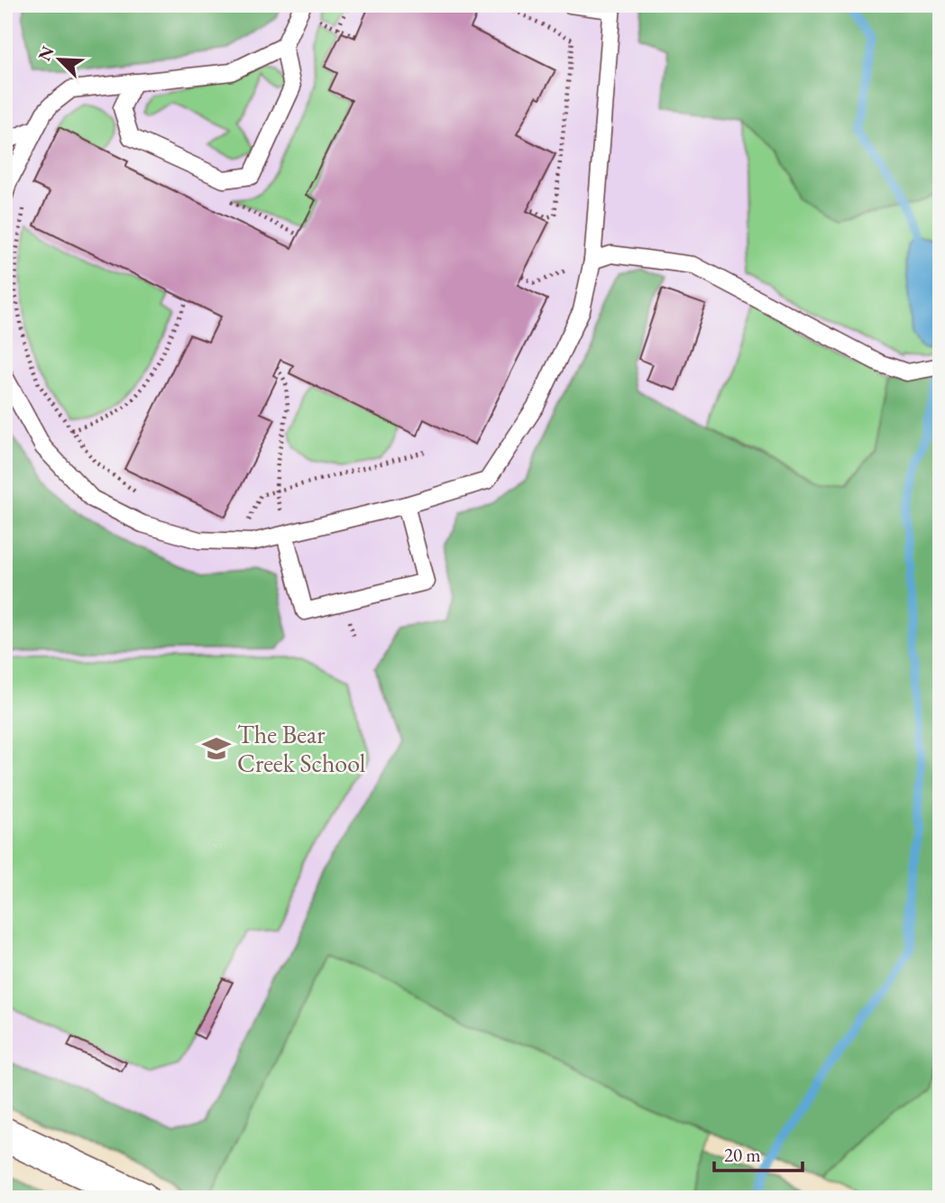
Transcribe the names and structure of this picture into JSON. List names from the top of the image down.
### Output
{
  "places": {
    "school or university": ["The Bear Creek School"]
  },
  "scale_bar": "20 m",
  "north": "top left"
}
